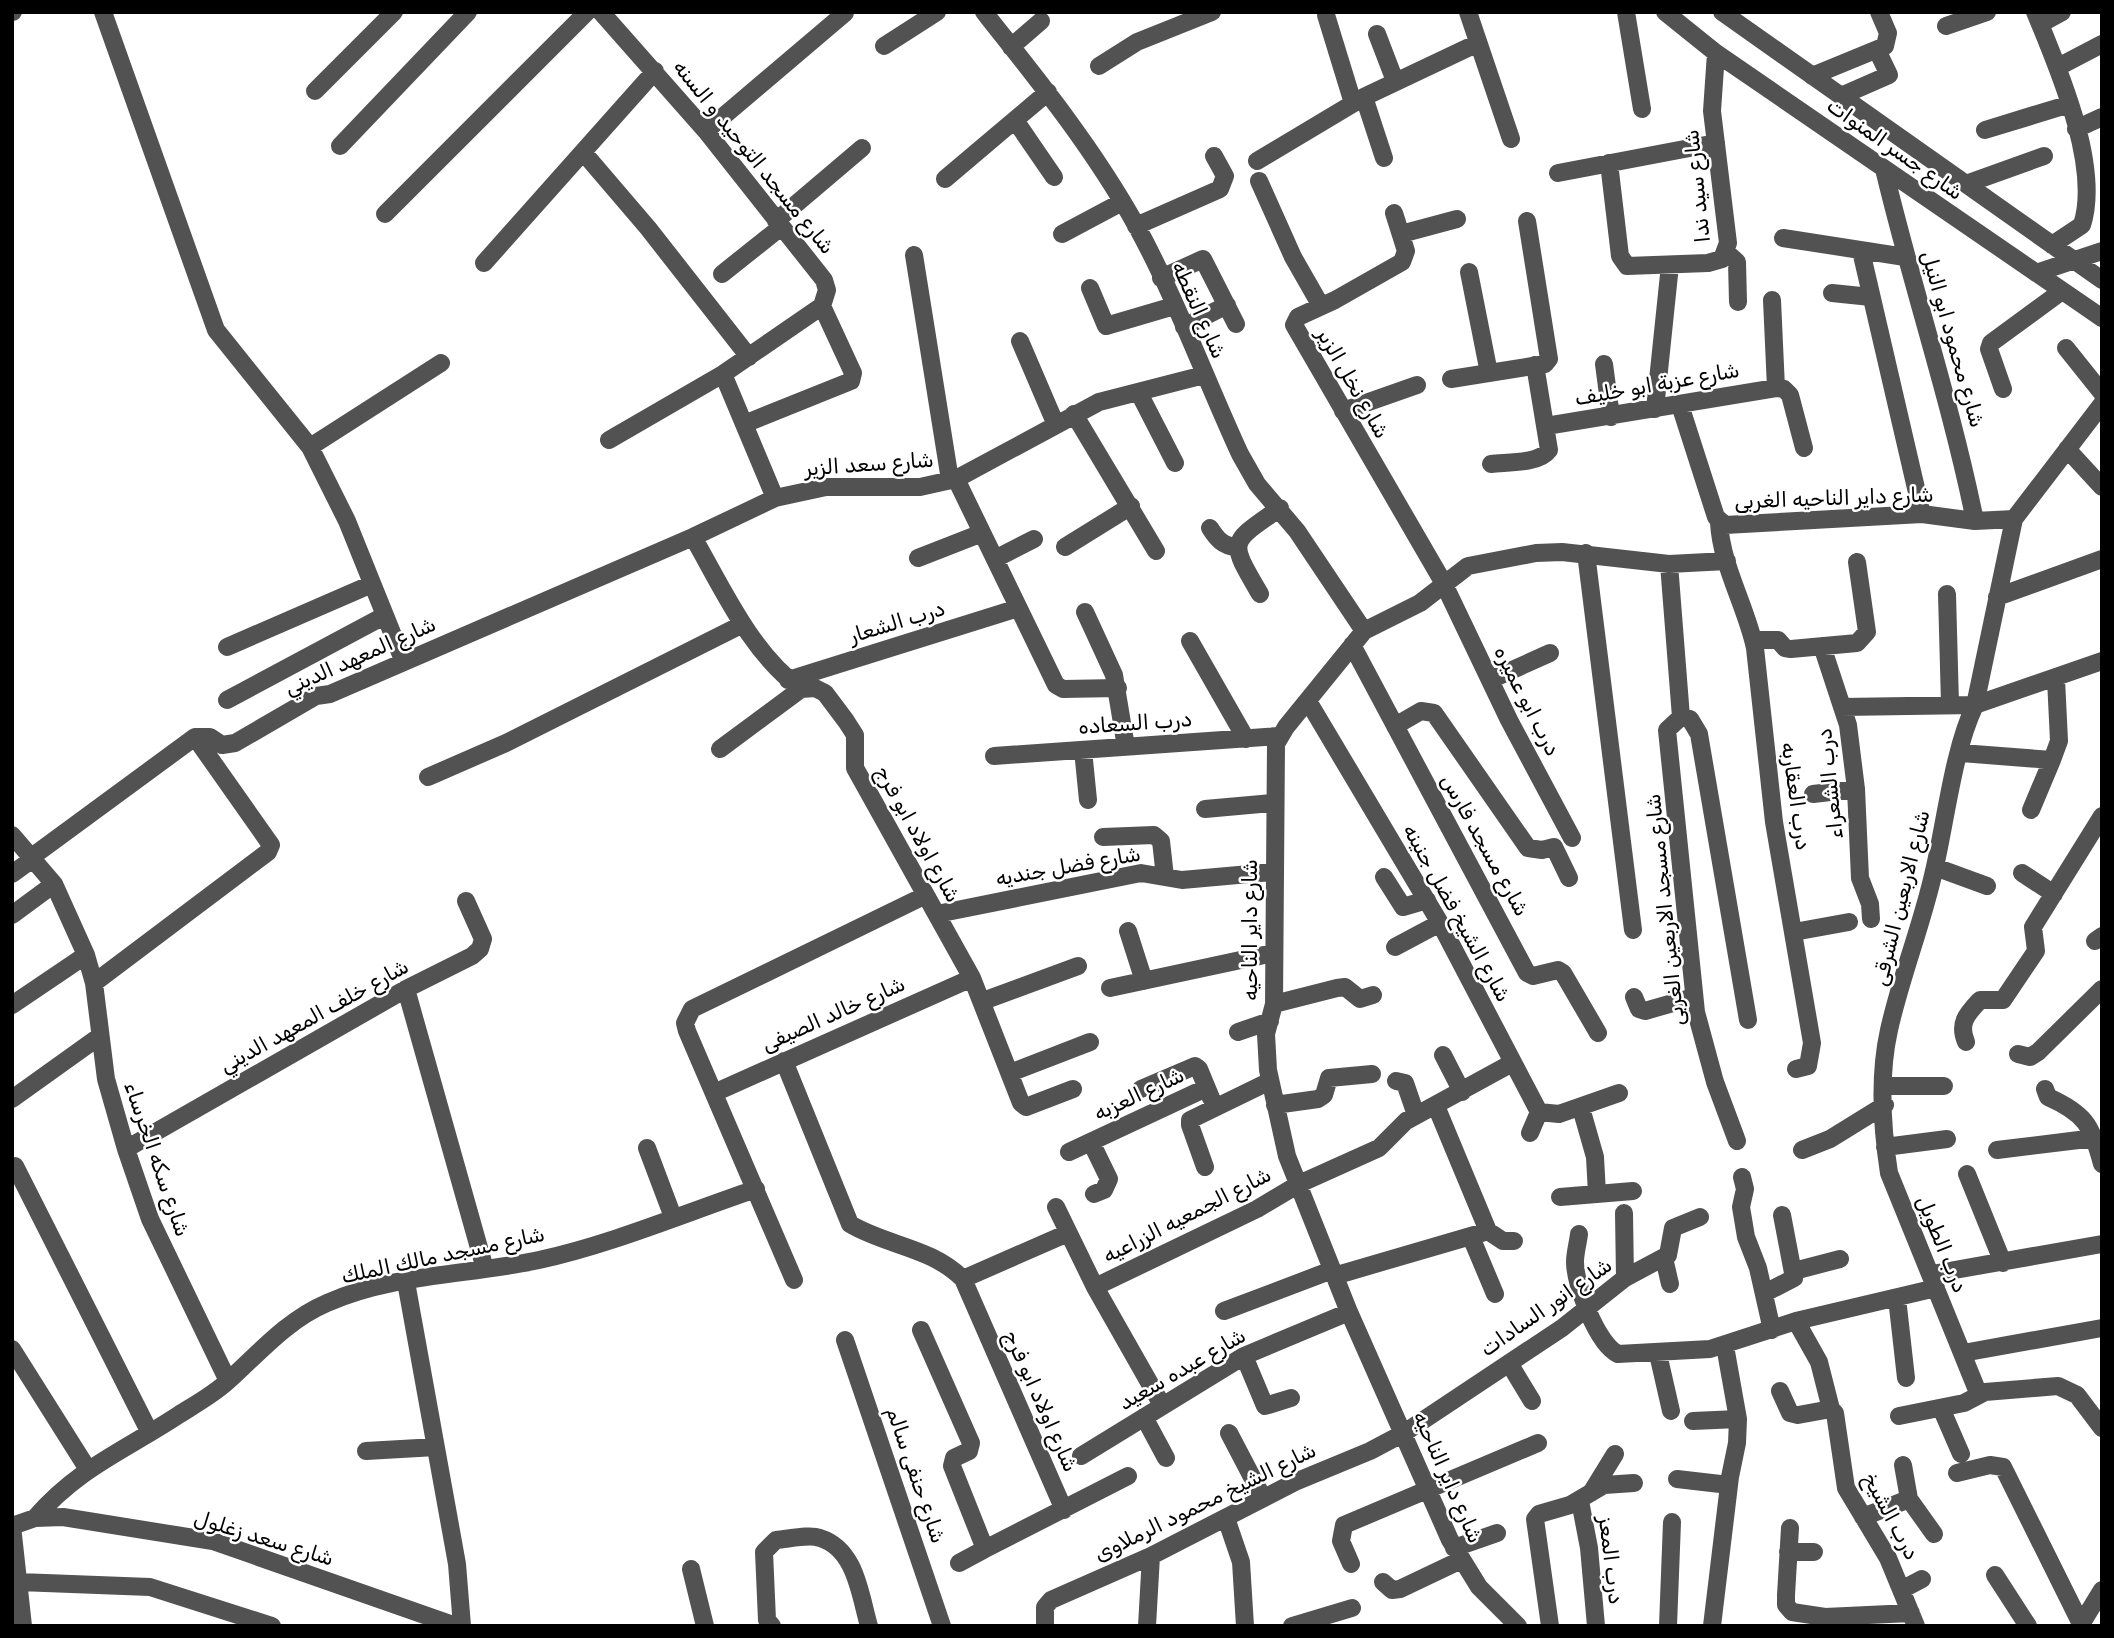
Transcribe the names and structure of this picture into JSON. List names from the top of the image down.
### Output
{
  "streets": {
    "street": [
      "شارع جسر المنوات",
      "شارع مسجد التوحيد و السنه",
      "شارع سيد ندا",
      "شارع النقطه",
      "شارع محمود ابو النيل",
      "شارع نخل الزير",
      "شارع عزبة ابو خليف",
      "شارع سعد الزير",
      "شارع داير الناحيه الغربى",
      "درب الشعار",
      "شارع المعهد الديني",
      "درب ابو عميره",
      "درب السعاده",
      "درب الشعراء",
      "درب العقاربه",
      "شارع اولاد ابو فرج",
      "شارع مسجد فارس",
      "شارع فضل جنديه",
      "شارع الاربعين الشرقى",
      "شارع مسجد الاربعين الغربى",
      "شارع الشيخ فضل جنينه",
      "شارع داير الناحيه",
      "شارع خالد الصيفى",
      "شارع خلف المعهد الديني",
      "شارع العزبه",
      "شارع سكه الخرساء",
      "شارع الجمعيه الزراعيه",
      "درب الطويل",
      "شارع مسجد مالك الملك",
      "شارع انور السادات",
      "شارع عبده سعيد",
      "شارع حنفى سالم",
      "شارع الشيخ محمود الرملاوى",
      "درب الشيخ",
      "شارع سعد زغلول",
      "درب المعز"
    ]
  },
  "crossings": [
    ["شارع جسر المنوات", "شارع سيد ندا"],
    ["شارع جسر المنوات", "شارع محمود ابو النيل"],
    ["شارع سيد ندا", "شارع عزبة ابو خليف"],
    ["شارع النقطه", "شارع سعد الزير"],
    ["شارع النقطه", "شارع داير الناحيه"],
    ["شارع محمود ابو النيل", "شارع داير الناحيه الغربى"],
    ["شارع نخل الزير", "درب ابو عميره"],
    ["شارع نخل الزير", "شارع داير الناحيه"],
    ["شارع عزبة ابو خليف", "شارع داير الناحيه الغربى"],
    ["شارع سعد الزير", "شارع المعهد الديني"],
    ["شارع داير الناحيه الغربى", "درب العقاربه"],
    ["شارع داير الناحيه الغربى", "شارع الاربعين الشرقى"],
    ["درب الشعار", "شارع اولاد ابو فرج"],
    ["درب ابو عميره", "شارع داير الناحيه"],
    ["درب السعاده", "شارع داير الناحيه"],
    ["درب العقاربه", "شارع داير الناحيه"],
    ["شارع اولاد ابو فرج", "شارع فضل جنديه"],
    ["شارع اولاد ابو فرج", "شارع خالد الصيفى"],
    ["شارع مسجد فارس", "شارع داير الناحيه"],
    ["شارع فضل جنديه", "شارع داير الناحيه"],
    ["شارع الاربعين الشرقى", "درب الطويل"],
    ["شارع مسجد الاربعين الغربى", "شارع داير الناحيه"],
    ["شارع الشيخ فضل جنينه", "شارع داير الناحيه"],
    ["شارع الشيخ فضل جنينه", "شارع الجمعيه الزراعيه"],
    ["شارع داير الناحيه", "شارع الجمعيه الزراعيه"],
    ["شارع داير الناحيه", "شارع انور السادات"],
    ["شارع داير الناحيه", "شارع عبده سعيد"],
    ["شارع داير الناحيه", "شارع الشيخ محمود الرملاوى"],
    ["شارع خلف المعهد الديني", "شارع سكه الخرساء"],
    ["شارع سكه الخرساء", "شارع مسجد مالك الملك"],
    ["شارع مسجد مالك الملك", "شارع سعد زغلول"],
    ["شارع انور السادات", "شارع الشيخ محمود الرملاوى"]
  ]
}
